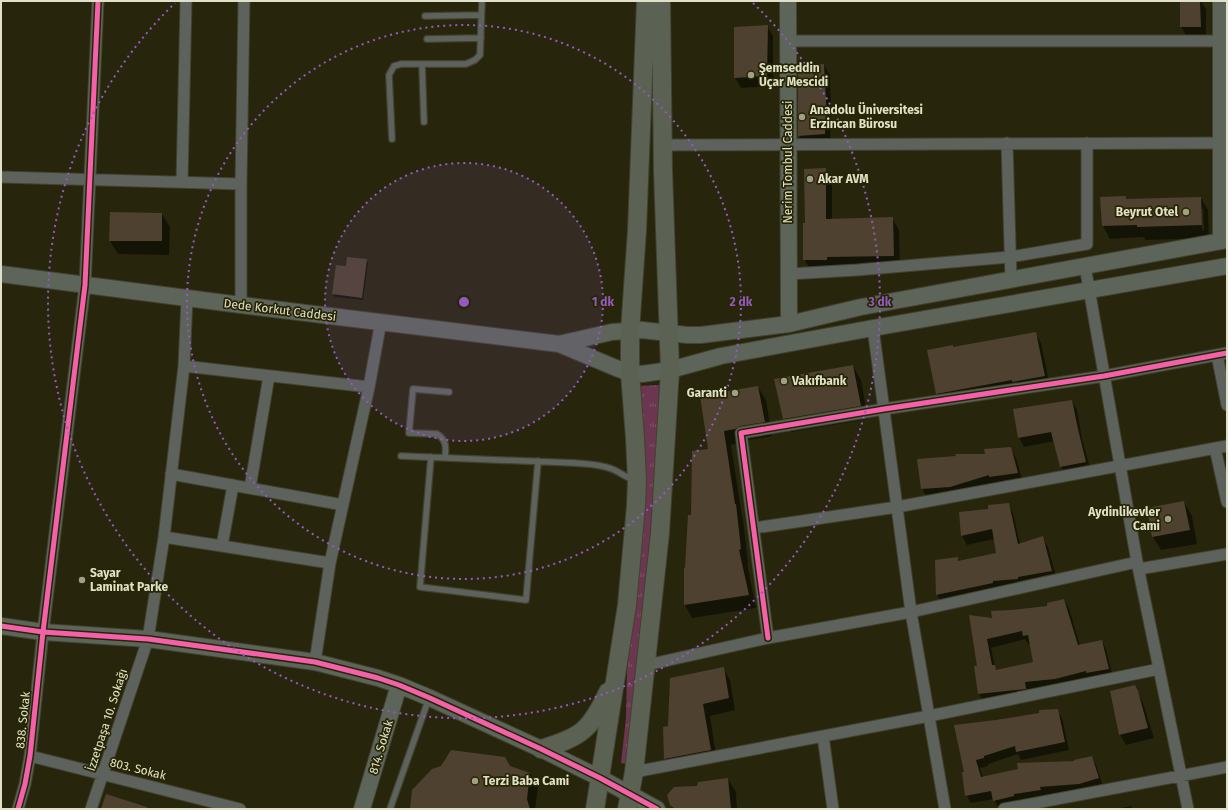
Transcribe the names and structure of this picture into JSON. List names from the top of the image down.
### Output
{
  "streets": {
    "main road": ["Nerim Tombul Caddesi", "Dede Korkut Caddesi", "814. Sokak"],
    "street": ["838. Sokak", "İzzetpaşa 10. Sokağı", "803. Sokak"]
  },
  "crossings": [
    ["Nerim Tombul Caddesi", "Dede Korkut Caddesi"],
    ["Dede Korkut Caddesi", "838. Sokak"],
    ["Dede Korkut Caddesi", "İzzetpaşa 10. Sokağı"],
    ["838. Sokak", "803. Sokak"],
    ["İzzetpaşa 10. Sokağı", "803. Sokak"]
  ],
  "places": [
    "Şemseddin Uçar Mescidi",
    "Anadolu Üniversitesi Erzincan Bürosu",
    "Akar AVM",
    "Beyrut Otel",
    "Vakıfbank",
    "Garanti",
    "Aydinlikevler Cami",
    "Sayar Laminat Parke",
    "Terzi Baba Cami"
  ],
  "rings": ["1 dk", "2 dk", "3 dk"]
}
